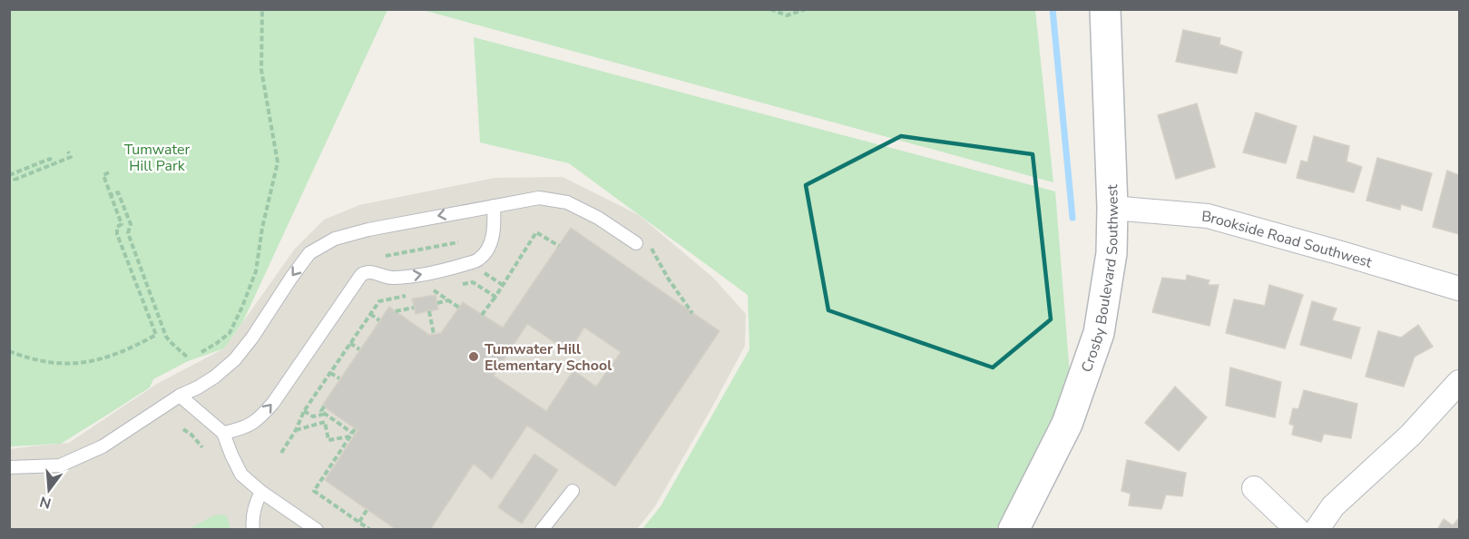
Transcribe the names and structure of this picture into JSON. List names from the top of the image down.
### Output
{
  "streets": {
    "street": ["Brookside Road Southwest", "Crosby Boulevard Southwest"]
  },
  "crossings": [
    ["Brookside Road Southwest", "Crosby Boulevard Southwest"]
  ],
  "parks": ["Tumwater Hill Park"],
  "places": ["Tumwater Hill Elementary School"],
  "north": "bottom"
}
